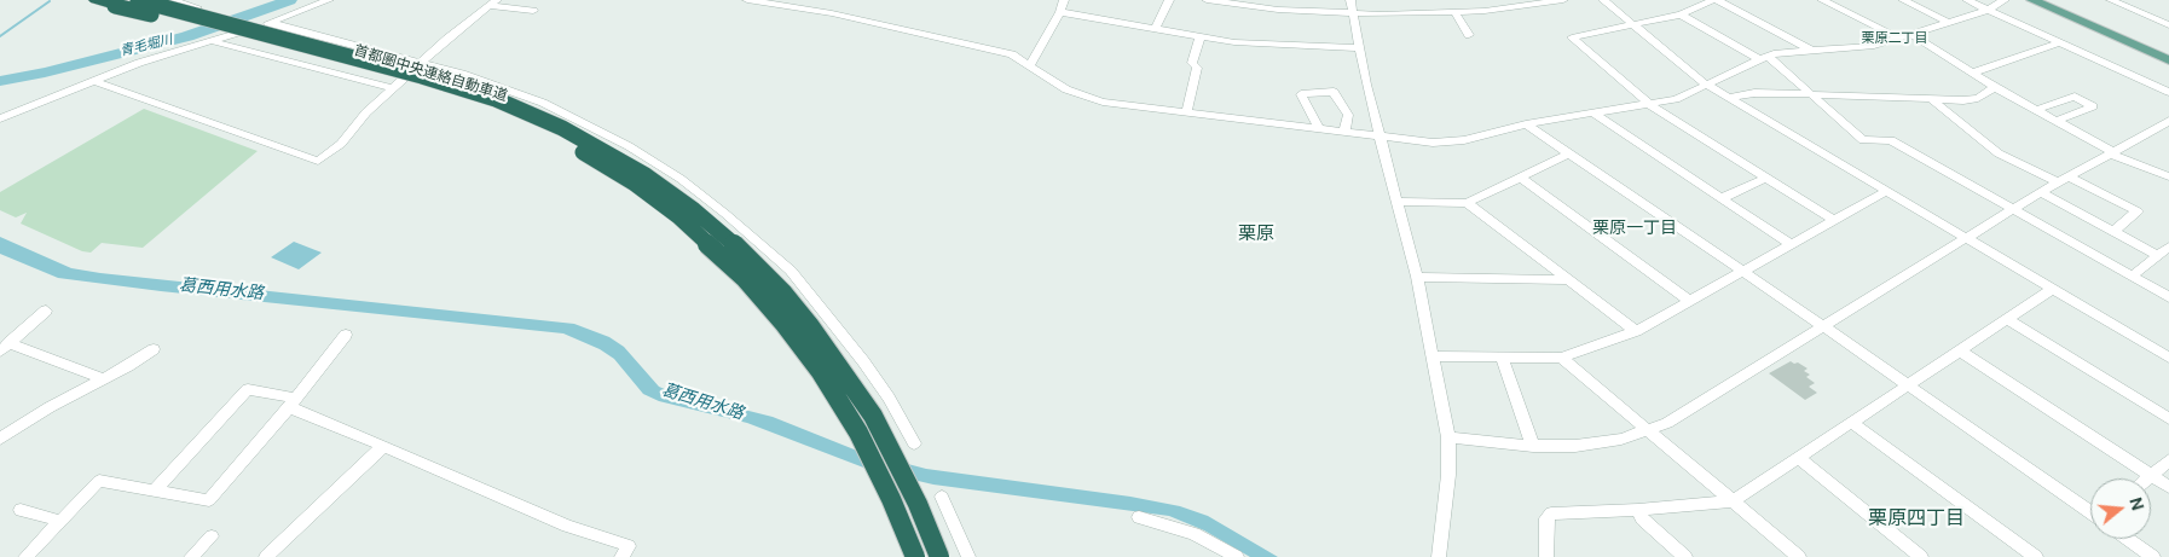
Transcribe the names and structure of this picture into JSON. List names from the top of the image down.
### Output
{
  "streets": {
    "highway": ["首都圏中央連絡自動車道"]
  },
  "districts": [
    "栗原二丁目",
    "栗原一丁目",
    "栗原",
    "栗原四丁目"
  ],
  "water": ["青毛堀川", "葛西用水路"],
  "north": "right"
}
